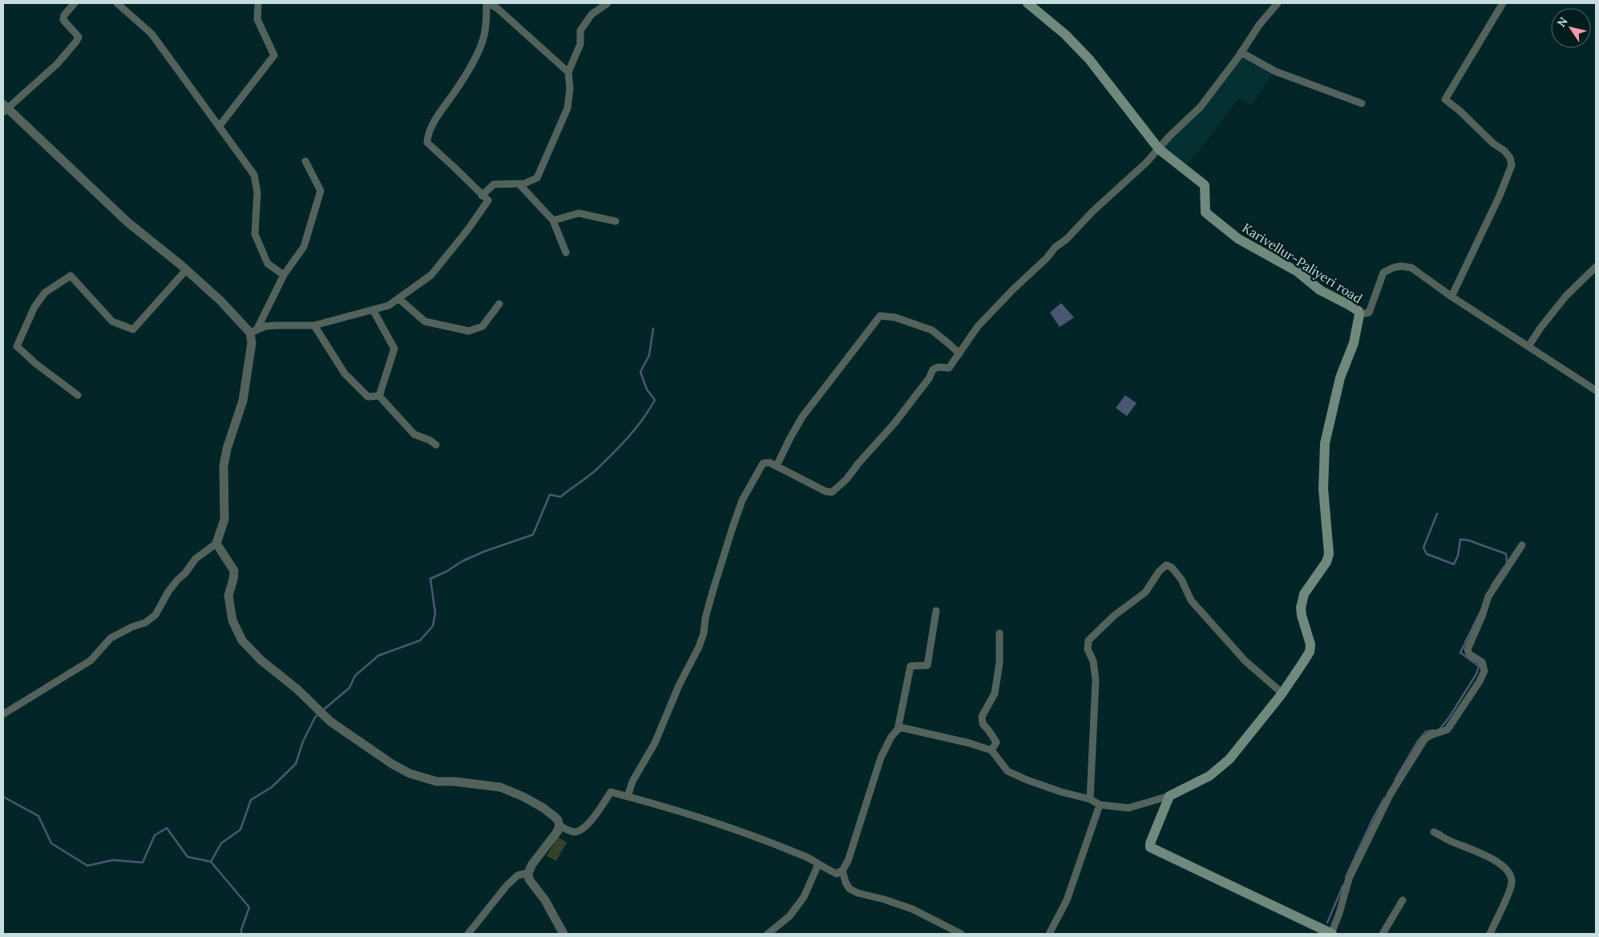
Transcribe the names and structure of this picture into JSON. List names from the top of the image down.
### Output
{
  "streets": {
    "main road": ["Karivellur-Paliyeri road"]
  },
  "north": "top left"
}
